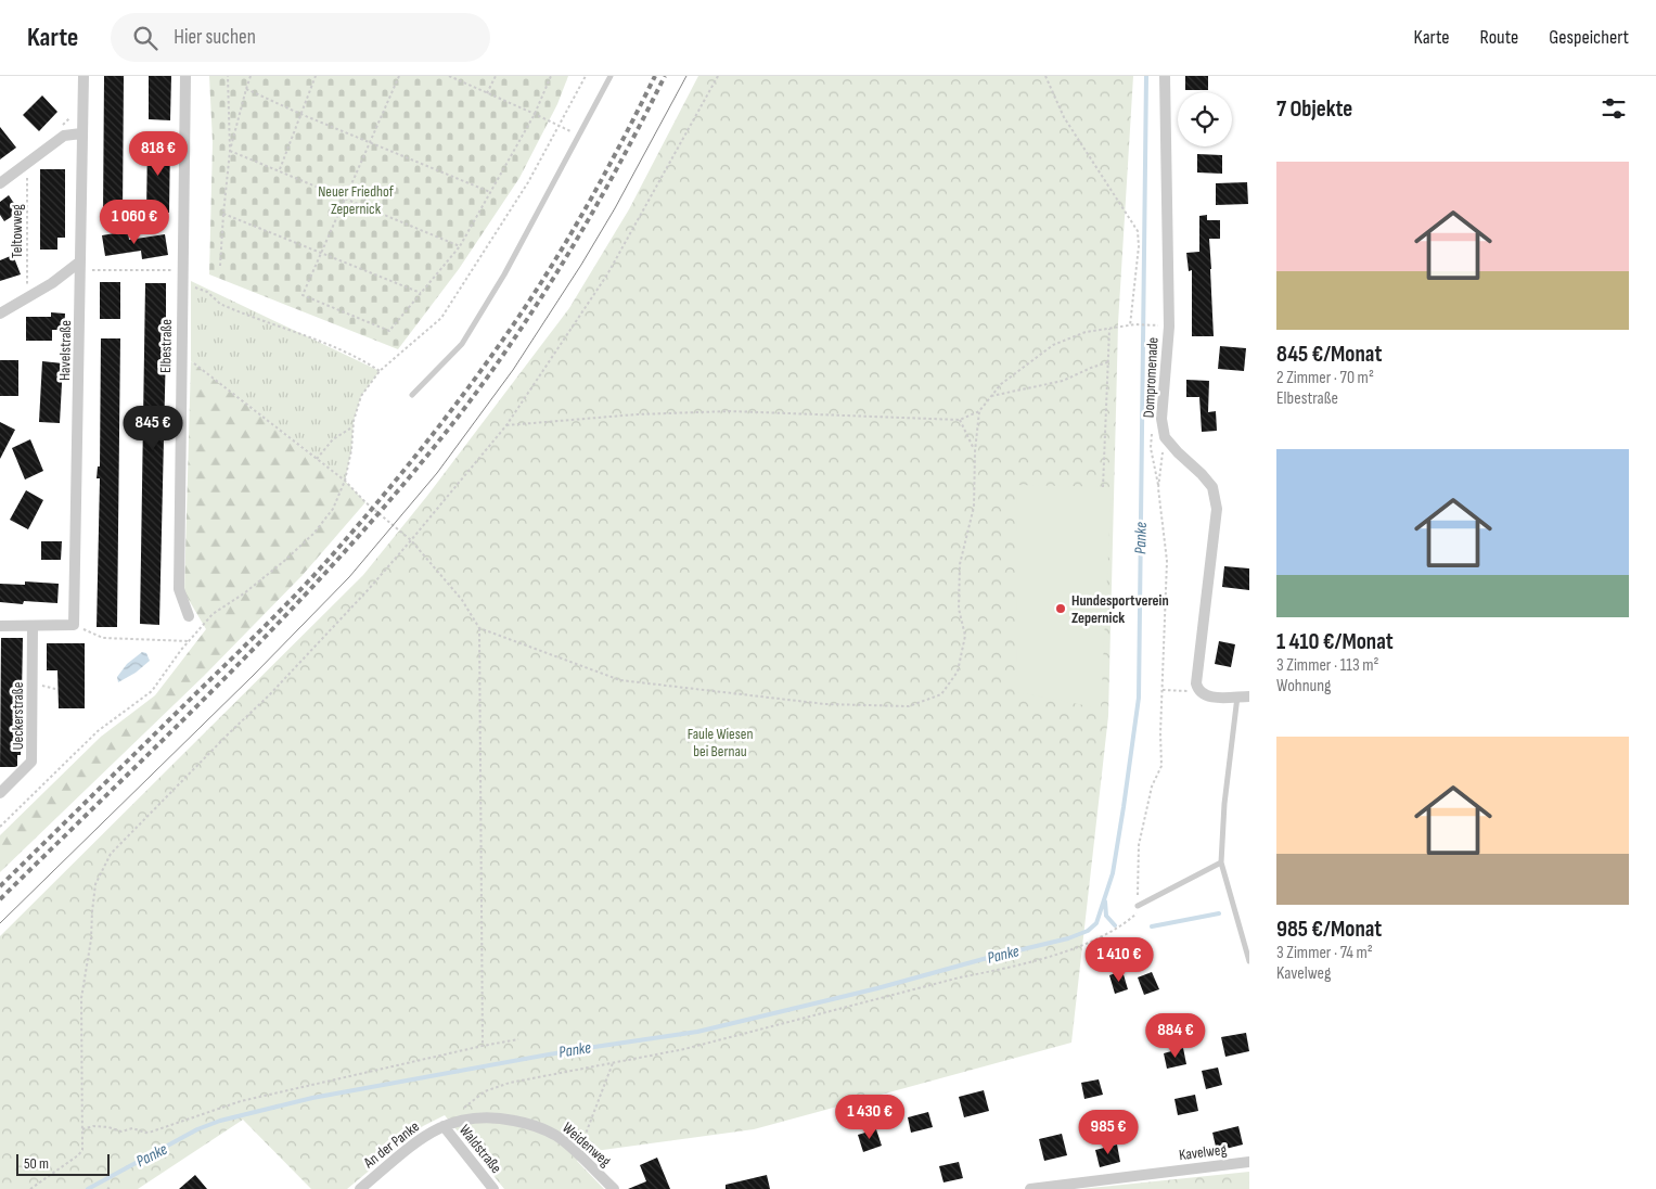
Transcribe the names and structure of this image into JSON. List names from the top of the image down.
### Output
{
  "streets": {
    "street": [
      "Elbestraße",
      "Havelstraße",
      "Dompromenade",
      "Ueckerstraße",
      "An der Panke",
      "Weidenweg",
      "Waldstraße",
      "Kavelweg"
    ],
    "path": ["Teltowweg"]
  },
  "crossings": [
    ["An der Panke", "Weidenweg"],
    ["An der Panke", "Waldstraße"],
    ["Weidenweg", "Waldstraße"]
  ],
  "water": ["Panke"],
  "parks": ["Neuer Friedhof Zepernick", "Faule Wiesen bei Bernau"],
  "places": ["Hundesportverein Zepernick"],
  "scale_bar": "50 m",
  "page": {
    "header": "Karte",
    "search": "Hier suchen",
    "nav": ["Karte", "Route", "Gespeichert"],
    "heading": "7 Objekte",
    "price": [
      "818 €",
      "1 060 €",
      "845 €",
      "1 410 €",
      "884 €",
      "1 430 €",
      "985 €"
    ],
    "list": [
      {
        "name": "845 €/Monat",
        "note": "2 Zimmer · 70 m² · Elbestraße"
      },
      {
        "name": "1 410 €/Monat",
        "note": "3 Zimmer · 113 m² · Wohnung"
      },
      {
        "name": "985 €/Monat",
        "note": "3 Zimmer · 74 m² · Kavelweg"
      }
    ],
    "scale": "50 m"
  }
}
